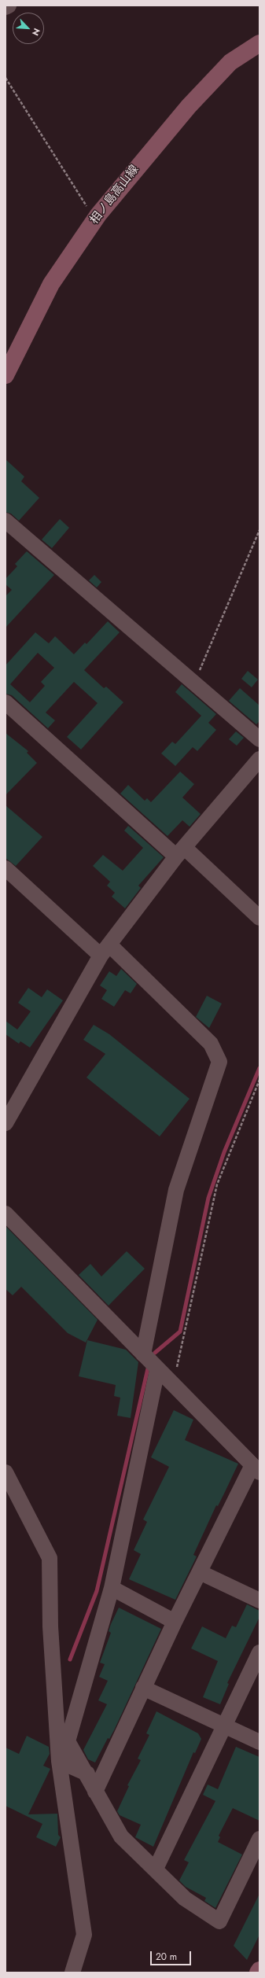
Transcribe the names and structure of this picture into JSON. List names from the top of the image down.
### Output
{
  "streets": {
    "main road": ["相ノ島高山線"]
  },
  "scale_bar": "20 m",
  "north": "bottom right"
}
